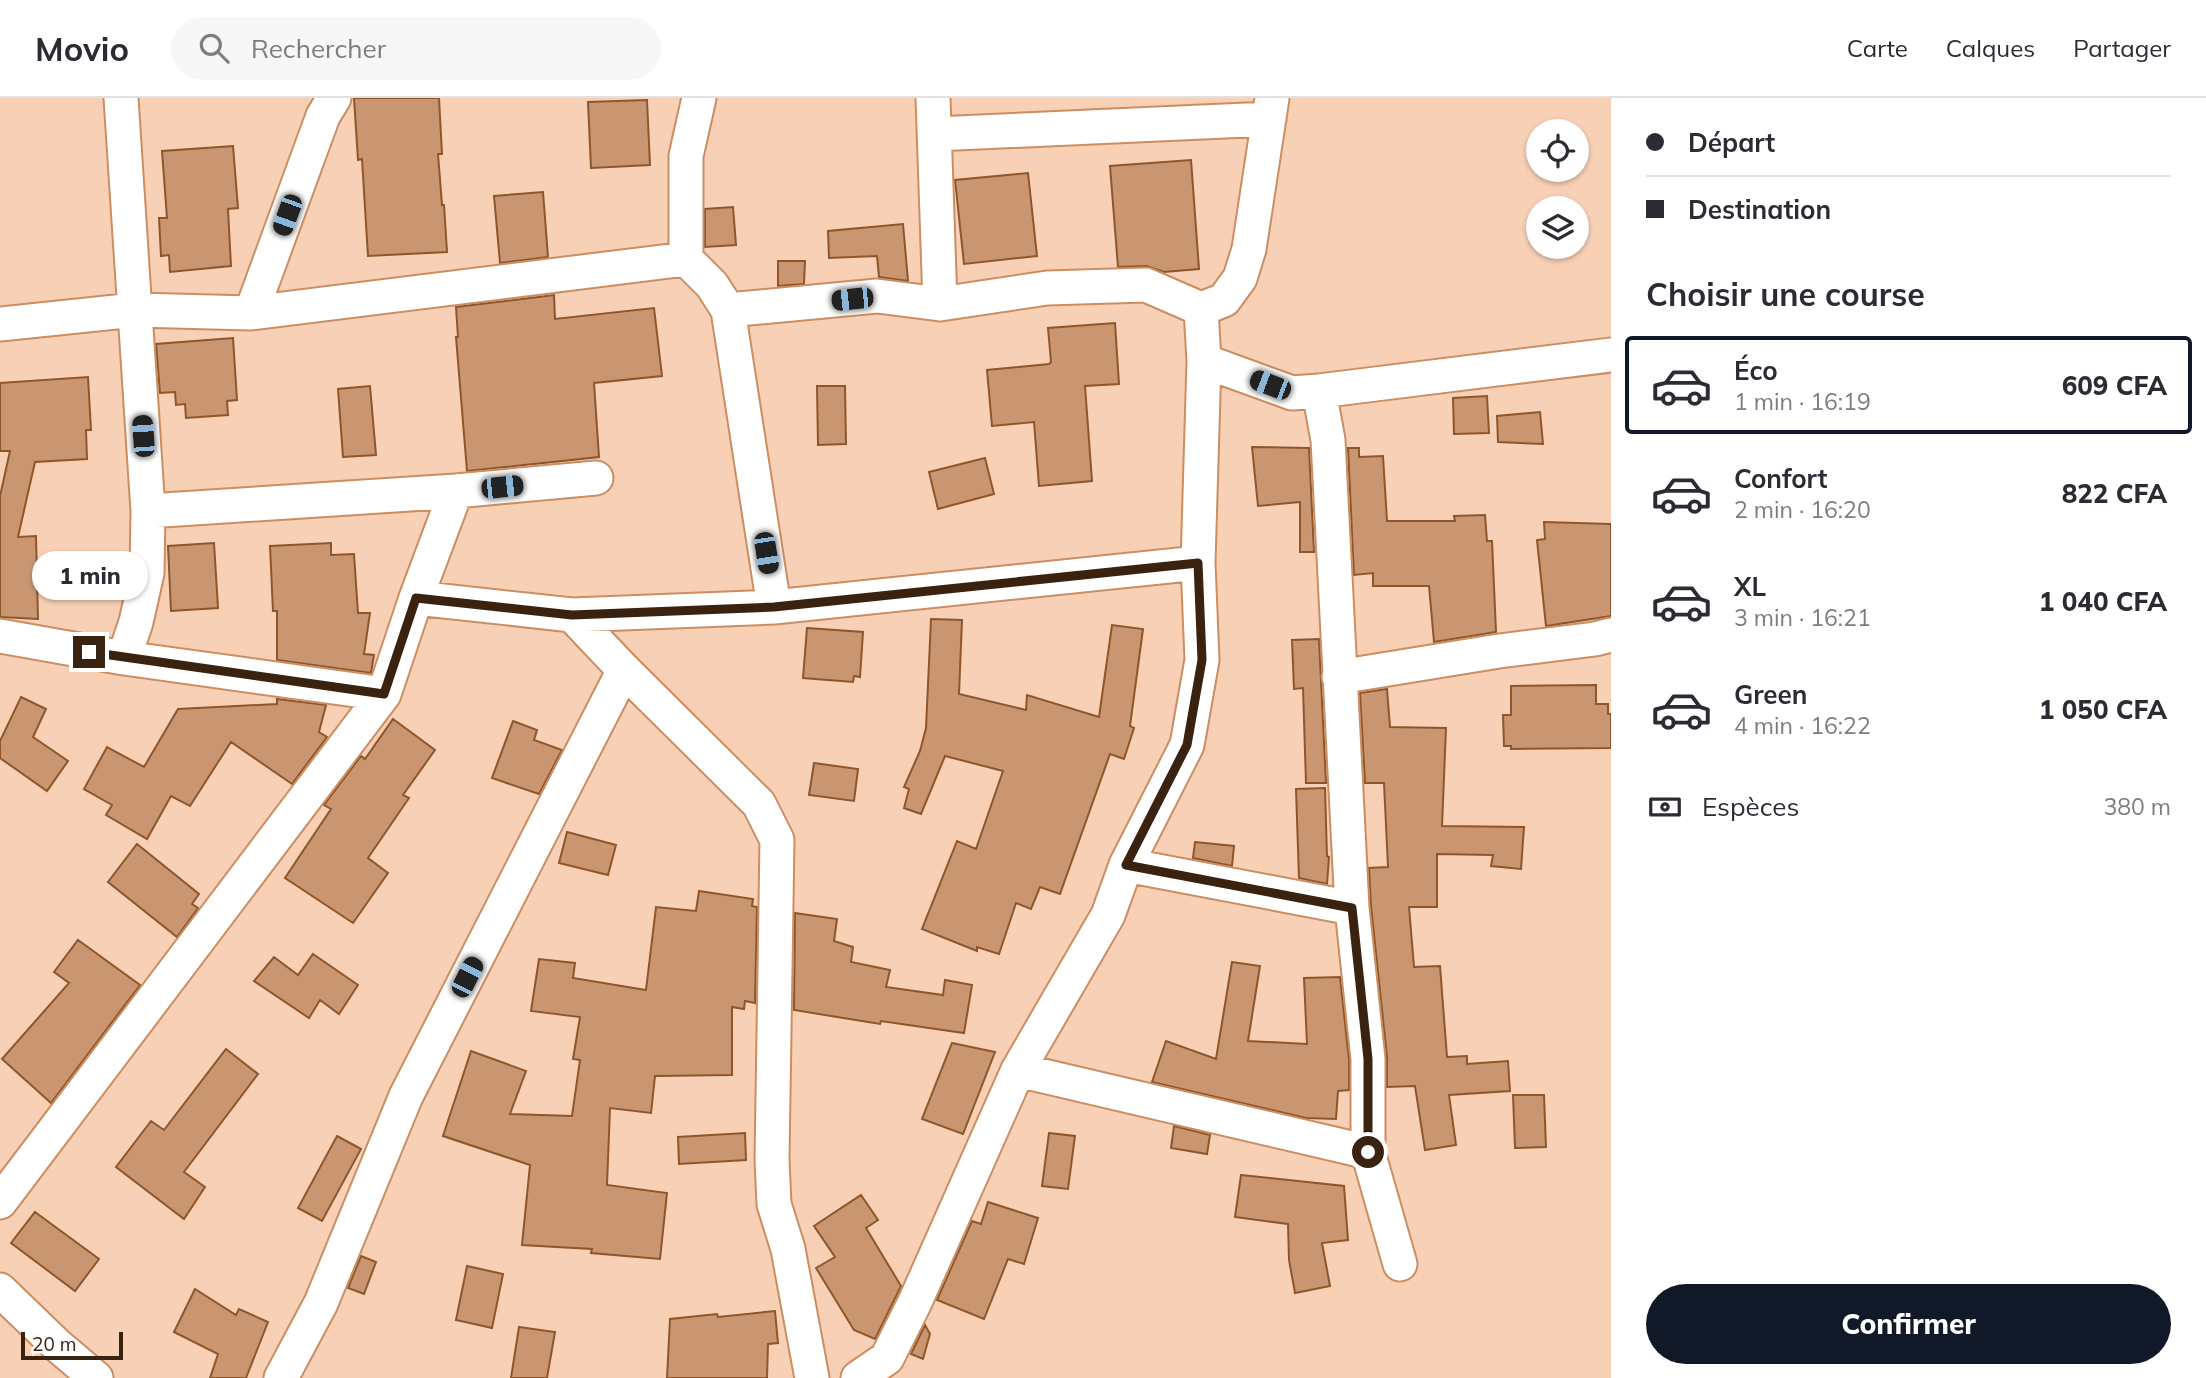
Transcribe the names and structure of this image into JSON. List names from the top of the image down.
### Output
{
  "scale_bar": "20 m",
  "page": {
    "header": "Movio",
    "search": "Rechercher",
    "nav": ["Carte", "Calques", "Partager"],
    "banner": ["Départ", "Destination"],
    "heading": "Choisir une course",
    "list": [
      {
        "name": "Éco",
        "note": "1 min · 16:19",
        "value": "609 CFA"
      },
      {
        "name": "Confort",
        "note": "2 min · 16:20",
        "value": "822 CFA"
      },
      {
        "name": "XL",
        "note": "3 min · 16:21",
        "value": "1 040 CFA"
      },
      {
        "name": "Green",
        "note": "4 min · 16:22",
        "value": "1 050 CFA"
      }
    ],
    "bubble": "1 min",
    "pay": ["Espèces", "380 m"],
    "buttons": "Confirmer",
    "scale": "20 m"
  }
}
